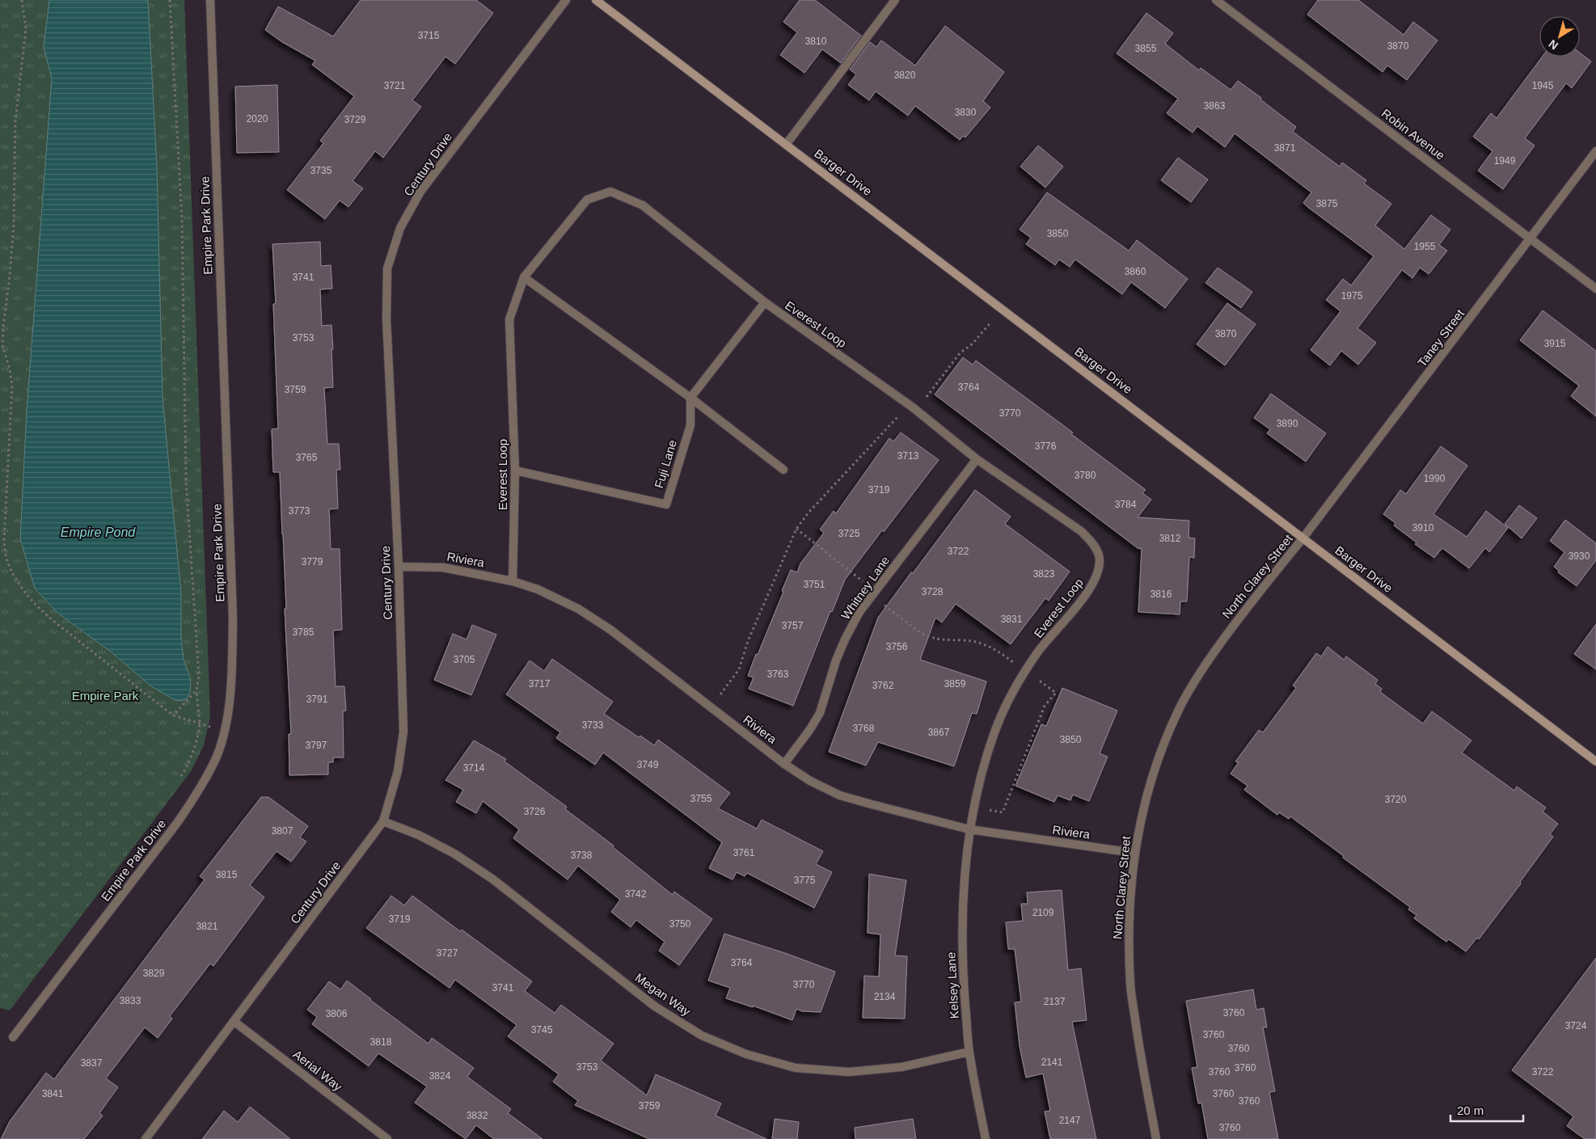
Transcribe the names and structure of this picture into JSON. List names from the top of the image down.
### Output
{
  "streets": {
    "main road": ["Barger Drive"],
    "street": [
      "Robin Avenue",
      "Century Drive",
      "Empire Park Drive",
      "Everest Loop",
      "Taney Street",
      "Fuji Lane",
      "Riviera",
      "North Clarey Street",
      "Whitney Lane",
      "Kelsey Lane",
      "Megan Way",
      "Aerial Way"
    ]
  },
  "crossings": [
    ["Robin Avenue", "Taney Street"],
    ["Century Drive", "Riviera"],
    ["Century Drive", "Megan Way"],
    ["Century Drive", "Aerial Way"],
    ["Barger Drive", "Taney Street"],
    ["Barger Drive", "North Clarey Street"],
    ["Everest Loop", "Fuji Lane"],
    ["Everest Loop", "Riviera"],
    ["Everest Loop", "Whitney Lane"],
    ["Everest Loop", "Kelsey Lane"],
    ["Taney Street", "North Clarey Street"],
    ["Riviera", "North Clarey Street"],
    ["Riviera", "Whitney Lane"],
    ["Riviera", "Kelsey Lane"],
    ["Kelsey Lane", "Megan Way"]
  ],
  "water": ["Empire Pond"],
  "parks": ["Empire Park"],
  "house_numbers": [
    "3715",
    "3810",
    "3870",
    "3855",
    "3820",
    "3721",
    "1945",
    "3863",
    "3830",
    "2020",
    "3729",
    "3871",
    "1949",
    "3735",
    "3875",
    "3850",
    "1955",
    "3860",
    "3741",
    "1975",
    "3870",
    "3753",
    "3915",
    "3764",
    "3759",
    "3770",
    "3890",
    "3776",
    "3713",
    "3765",
    "3780",
    "1990",
    "3719",
    "3784",
    "3773",
    "3910",
    "3725",
    "3812",
    "3722",
    "3930",
    "3779",
    "3823",
    "3751",
    "3728",
    "3816",
    "3831",
    "3757",
    "3785",
    "3756",
    "3705",
    "3763",
    "3717",
    "3859",
    "3762",
    "3791",
    "3733",
    "3768",
    "3867",
    "3850",
    "3797",
    "3749",
    "3714",
    "3755",
    "3720",
    "3726",
    "3807",
    "3761",
    "3738",
    "3815",
    "3775",
    "3742",
    "2109",
    "3719",
    "3750",
    "3821",
    "3727",
    "3764",
    "3829",
    "3770",
    "3741",
    "2134",
    "3833",
    "2137",
    "3760",
    "3806",
    "3724",
    "3745",
    "3760",
    "3818",
    "3760",
    "2141",
    "3837",
    "3753",
    "3760",
    "3760",
    "3722",
    "3824",
    "3841",
    "3760",
    "3760",
    "3759",
    "3832",
    "2147",
    "3760"
  ],
  "scale_bar": "20 m",
  "north": "bottom left"
}
